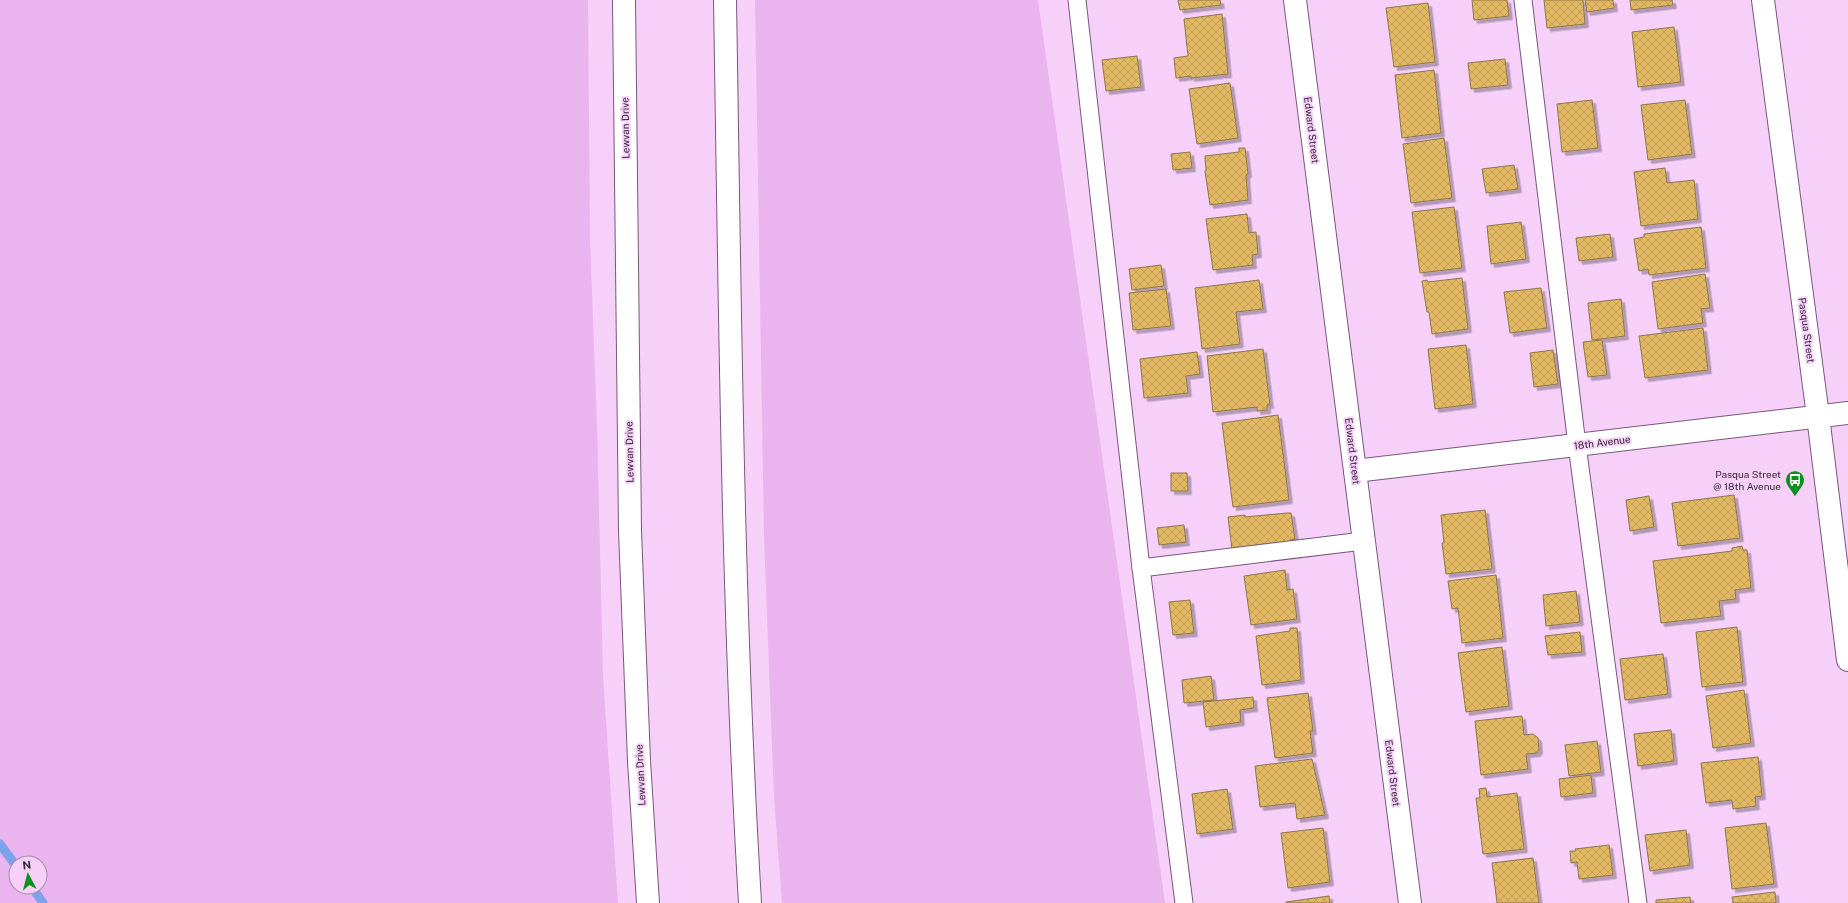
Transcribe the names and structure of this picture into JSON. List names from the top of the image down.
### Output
{
  "streets": {
    "street": [
      "Lewvan Drive",
      "Edward Street",
      "Pasqua Street",
      "18th Avenue"
    ]
  },
  "crossings": [
    ["Edward Street", "18th Avenue"],
    ["Pasqua Street", "18th Avenue"]
  ],
  "places": {
    "bus stop": ["Pasqua Street @ 18th Avenue"]
  },
  "north": "top"
}
